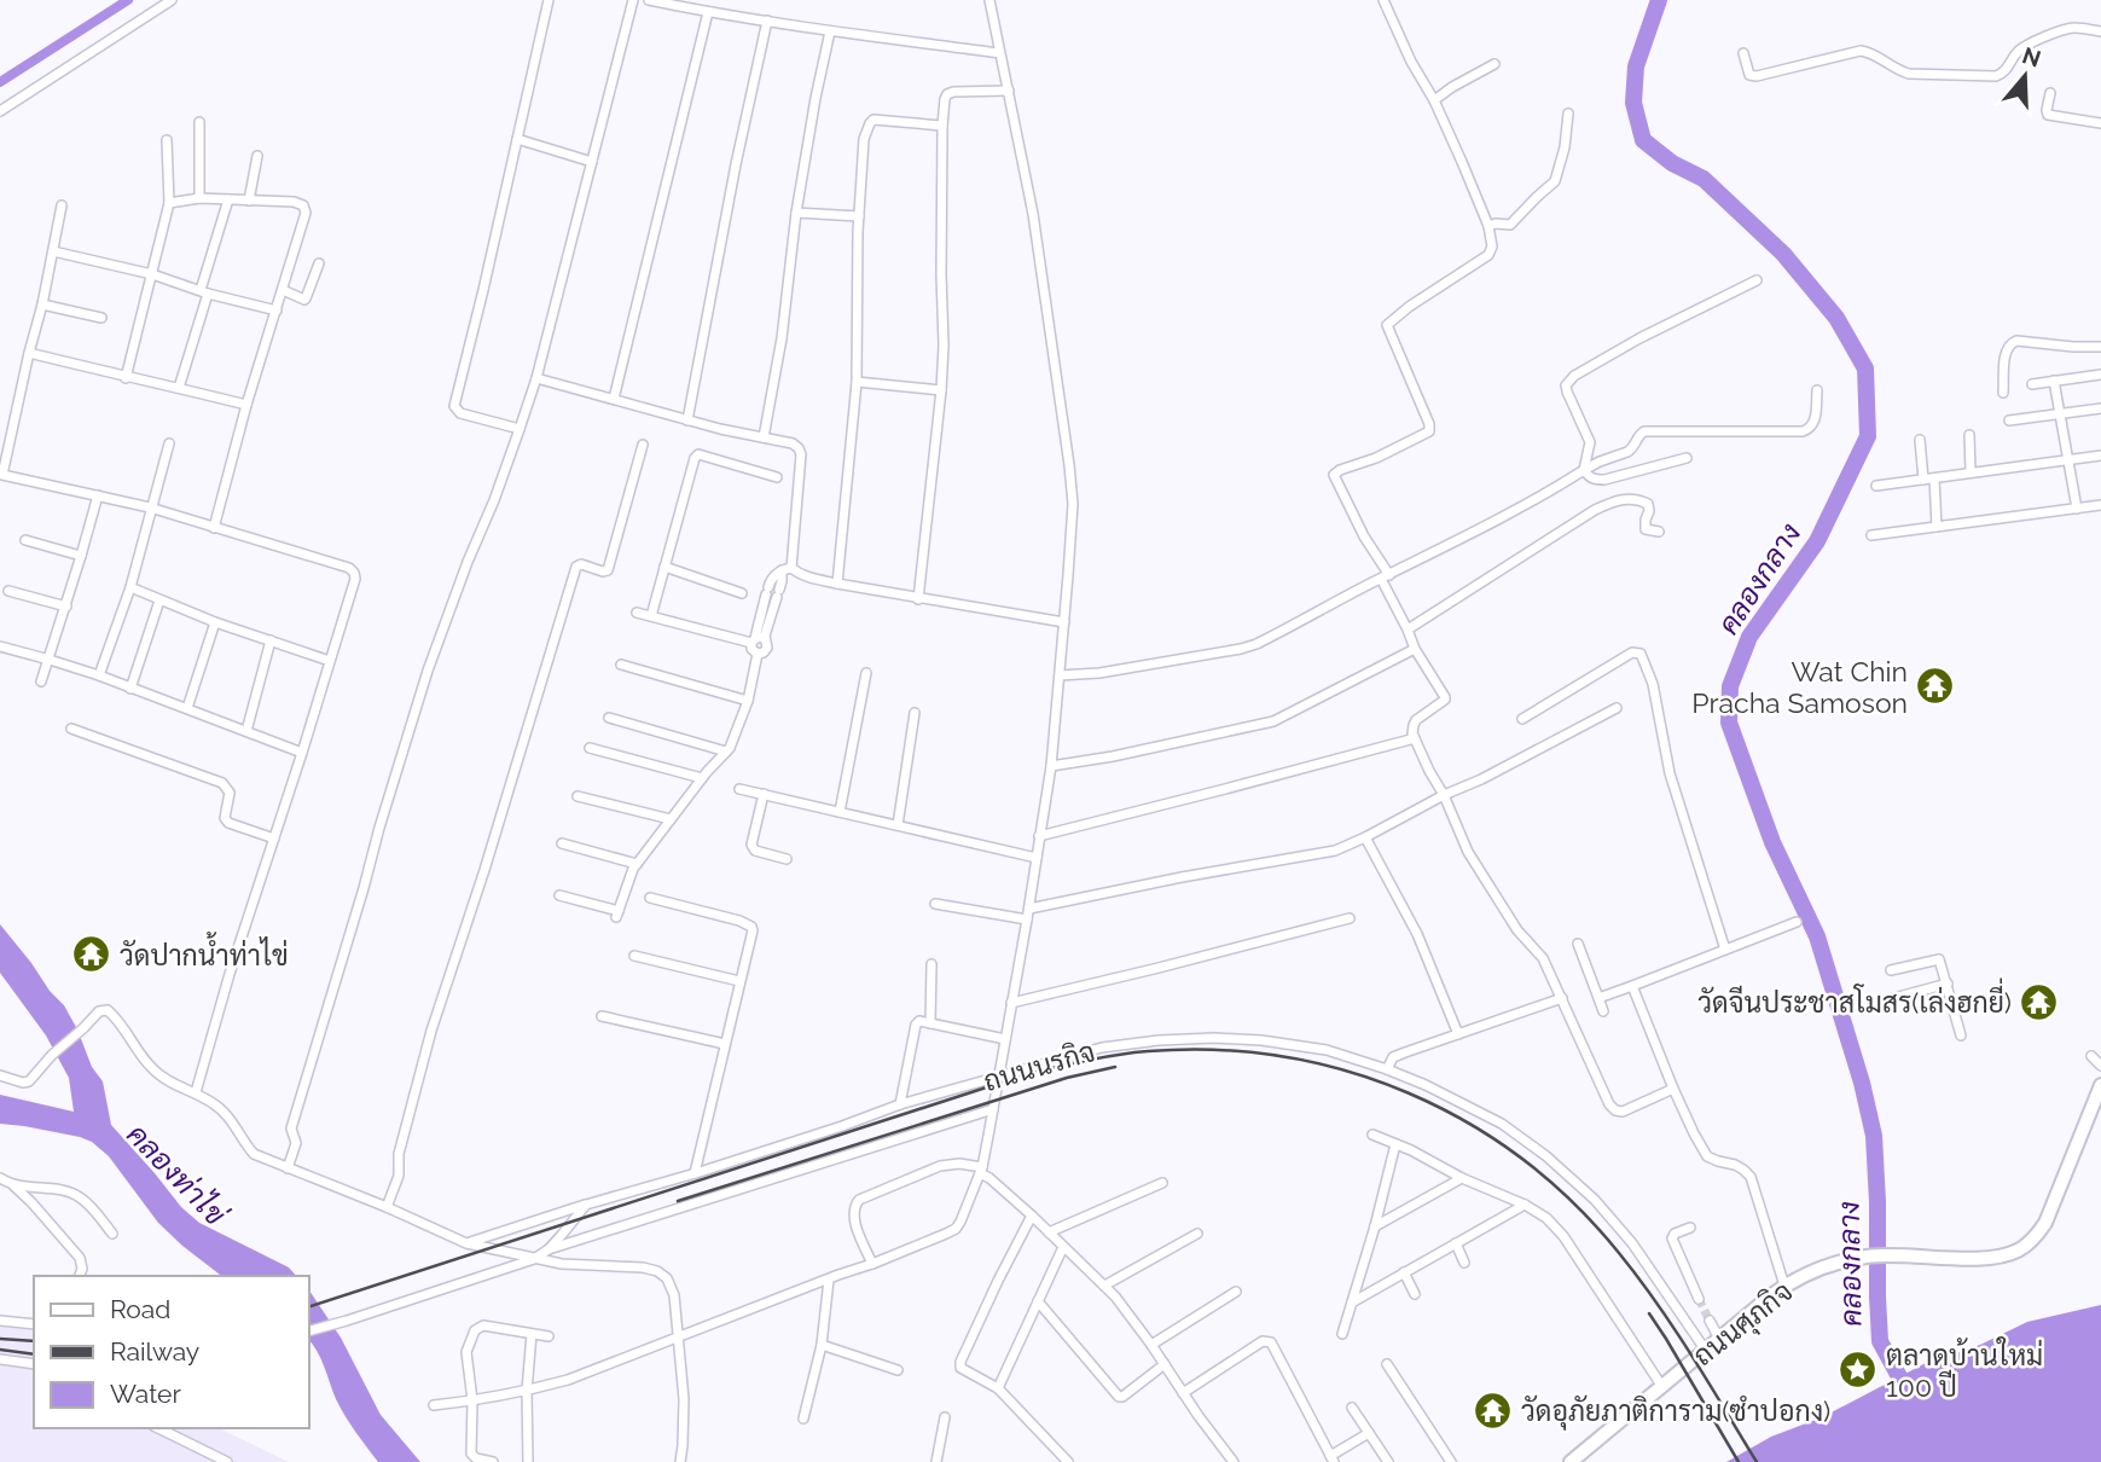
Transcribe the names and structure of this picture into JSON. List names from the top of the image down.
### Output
{
  "streets": {
    "main road": ["ถนนศุภกิจ"],
    "street": ["ถนนนรกิจ"]
  },
  "crossings": [
    ["ถนนนรกิจ", "ถนนศุภกิจ"]
  ],
  "water": ["คลองกลาง", "คลองท่าไข่"],
  "places": {
    "temple": [
      "Wat Chin Pracha Samoson",
      "วัดปากน้ำท่าไข่",
      "วัดจีนประชาสโมสร(เล่งฮกยี่)",
      "วัดอุภัยภาติการาม(ซำปอกง)"
    ],
    "place": ["ตลาดบ้านใหม่ 100 ปี"]
  },
  "legend": ["Road", "Railway", "Water"],
  "north": "top"
}
